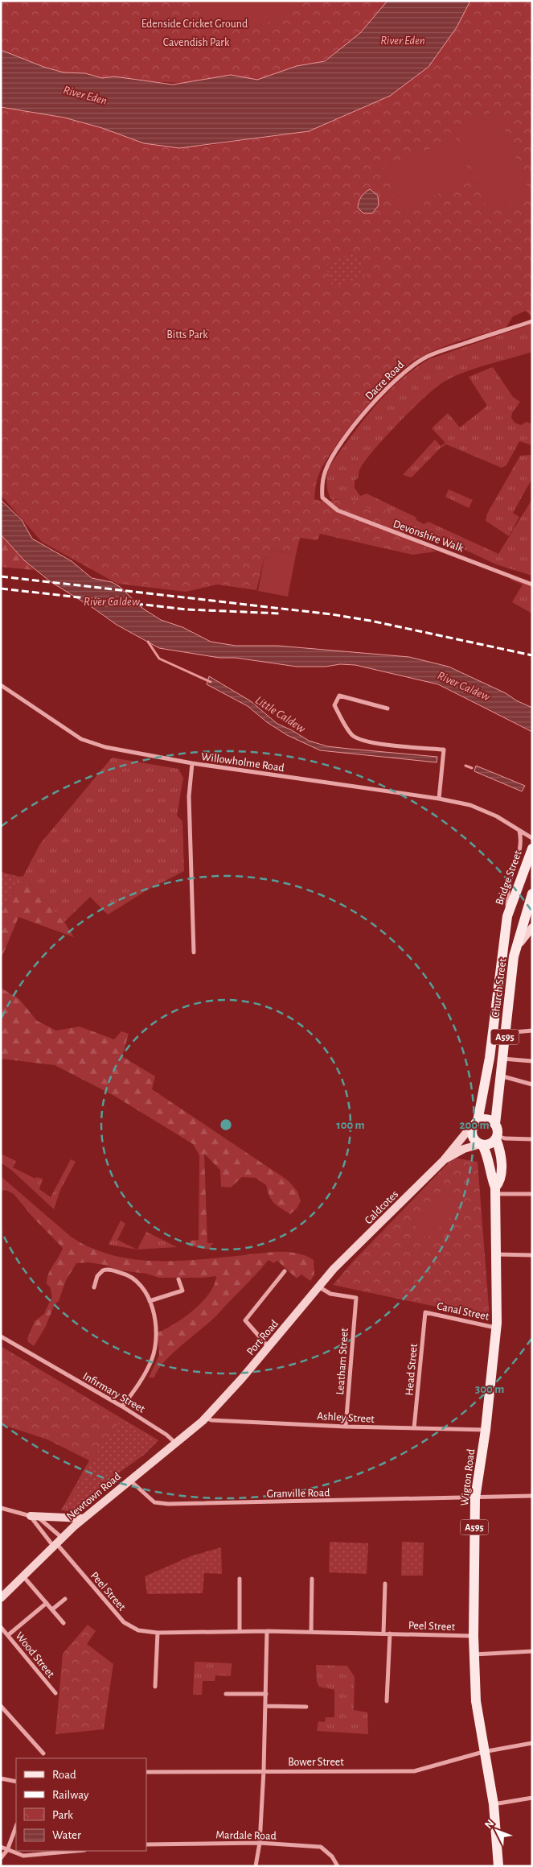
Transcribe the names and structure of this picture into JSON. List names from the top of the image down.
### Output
{
  "streets": {
    "main road": [
      "Bridge Street",
      "Church Street",
      "A595",
      "Caldcotes",
      "Port Road",
      "Wigton Road",
      "Newtown Road"
    ],
    "street": [
      "Dacre Road",
      "Devonshire Walk",
      "Willowholme Road",
      "Canal Street",
      "Leatham Street",
      "Head Street",
      "Infirmary Street",
      "Ashley Street",
      "Granville Road",
      "Peel Street",
      "Wood Street",
      "Bower Street",
      "Mardale Road"
    ]
  },
  "crossings": [
    ["Dacre Road", "Devonshire Walk"],
    ["Willowholme Road", "Bridge Street"],
    ["Bridge Street", "Church Street"],
    ["Church Street", "A595"],
    ["Church Street", "Caldcotes"],
    ["Church Street", "Wigton Road"],
    ["Caldcotes", "Port Road"],
    ["Caldcotes", "Wigton Road"],
    ["Canal Street", "Head Street"],
    ["Canal Street", "Wigton Road"],
    ["Port Road", "Leatham Street"],
    ["Port Road", "Ashley Street"],
    ["Port Road", "Newtown Road"],
    ["Leatham Street", "Ashley Street"],
    ["Head Street", "Ashley Street"],
    ["Infirmary Street", "Newtown Road"],
    ["Ashley Street", "Wigton Road"],
    ["Ashley Street", "Newtown Road"],
    ["Wigton Road", "Granville Road"],
    ["Wigton Road", "Peel Street"],
    ["Wigton Road", "Bower Street"],
    ["Granville Road", "Newtown Road"],
    ["Newtown Road", "Peel Street"]
  ],
  "water": ["River Eden", "River Caldew", "Little Caldew"],
  "parks": ["Edenside Cricket Ground", "Cavendish Park", "Bitts Park"],
  "legend": [
    "Road",
    "Railway",
    "Park",
    "Water"
  ],
  "north": "top left",
  "rings": ["100 m", "200 m", "300 m"]
}
